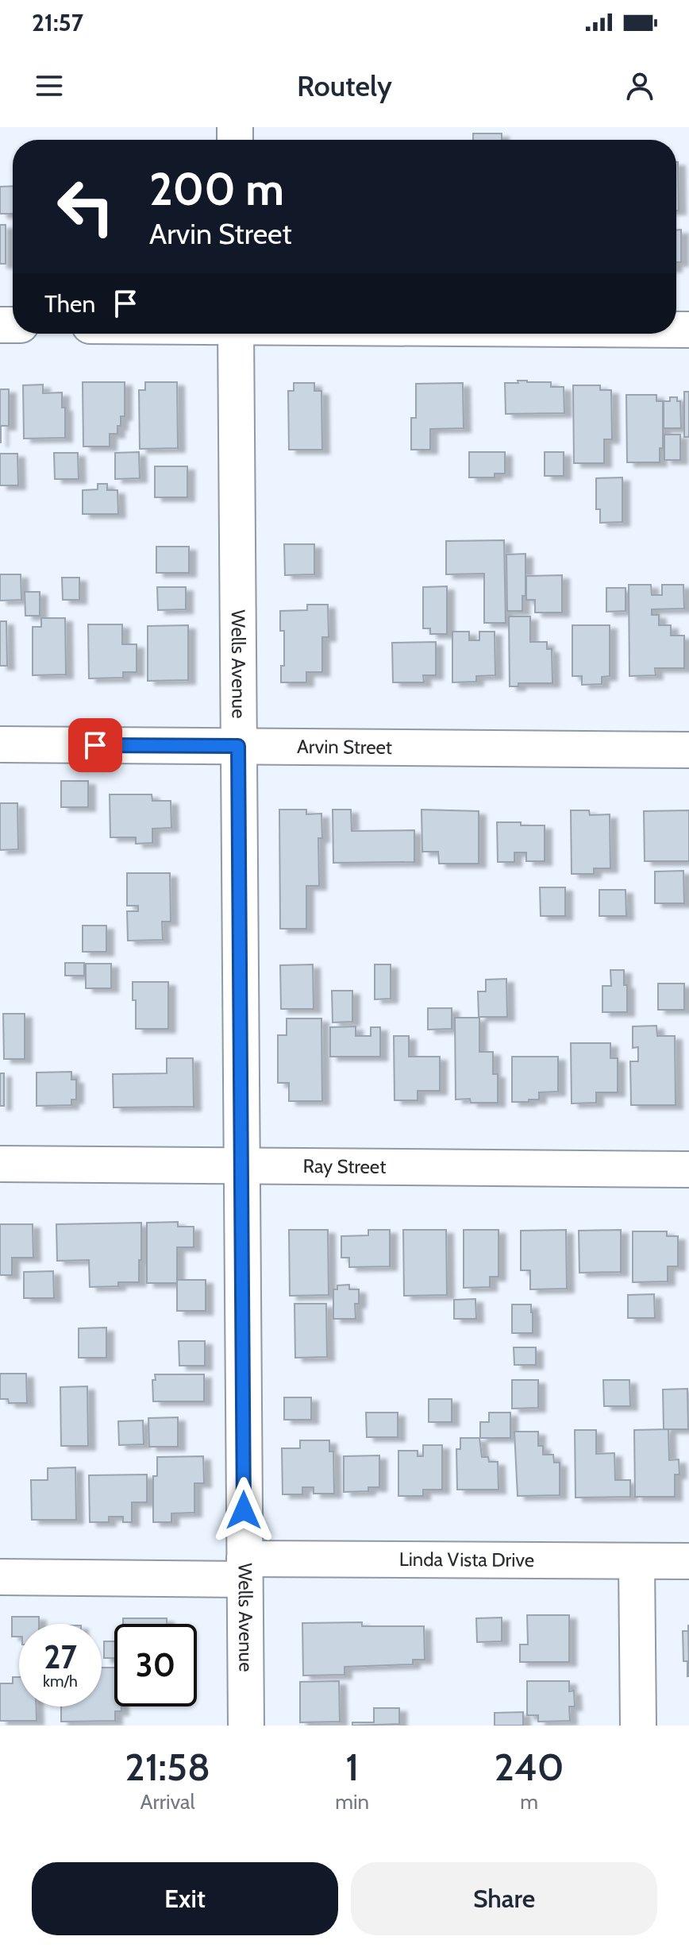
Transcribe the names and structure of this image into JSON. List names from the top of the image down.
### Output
{
  "streets": {
    "street": [
      "Wells Avenue",
      "Arvin Street",
      "Ray Street",
      "Linda Vista Drive"
    ]
  },
  "crossings": [
    ["Wells Avenue", "Arvin Street"],
    ["Wells Avenue", "Ray Street"],
    ["Wells Avenue", "Linda Vista Drive"]
  ],
  "page": {
    "status": "21:57",
    "header": "Routely",
    "turn": ["200 m", "Arvin Street"],
    "then": "Then",
    "speed": "27 km/h",
    "limit": "30",
    "eta": [
      "21:58",
      "Arrival",
      "1",
      "min",
      "240",
      "m"
    ],
    "buttons": ["Exit", "Share"]
  }
}
